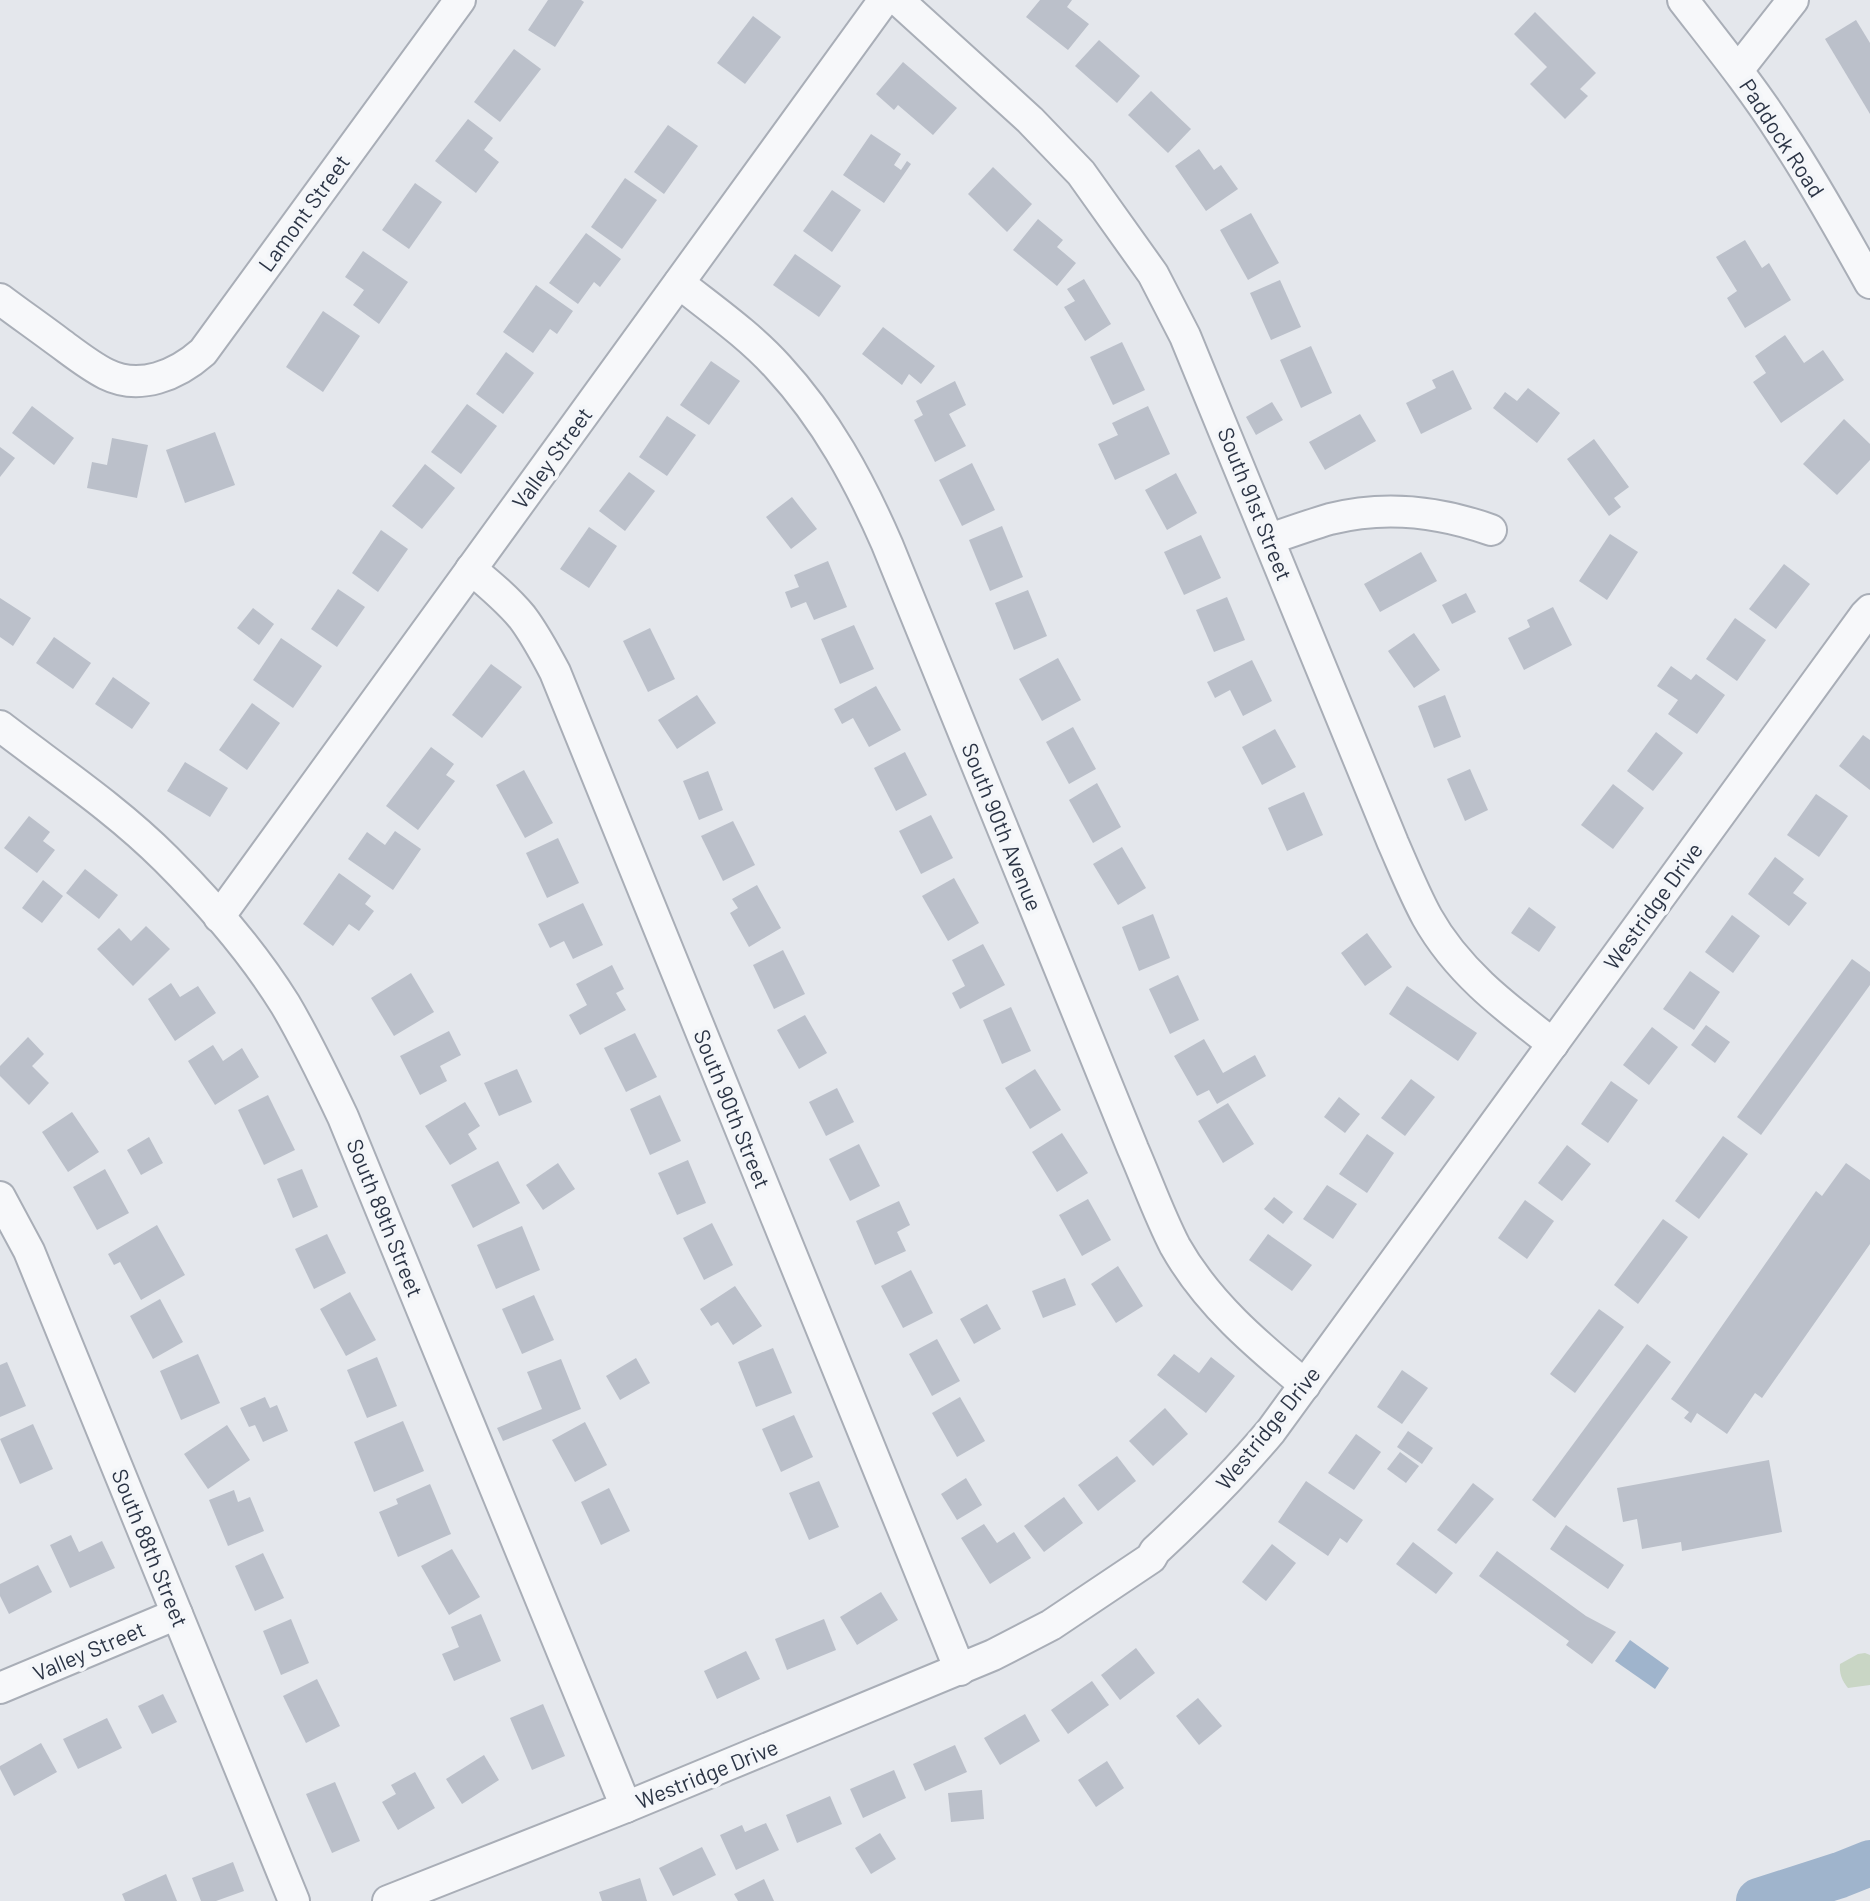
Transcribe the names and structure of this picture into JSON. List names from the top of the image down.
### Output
{
  "streets": {
    "street": [
      "Paddock Road",
      "Lamont Street",
      "Valley Street",
      "South 91st Street",
      "South 90th Avenue",
      "Westridge Drive",
      "South 90th Street",
      "South 89th Street",
      "South 88th Street"
    ]
  },
  "crossings": [
    ["Valley Street", "South 90th Avenue"],
    ["Valley Street", "South 90th Street"],
    ["Valley Street", "South 89th Street"],
    ["Valley Street", "South 88th Street"],
    ["South 91st Street", "Westridge Drive"],
    ["South 90th Avenue", "Westridge Drive"],
    ["Westridge Drive", "South 90th Street"],
    ["Westridge Drive", "South 89th Street"]
  ]
}
